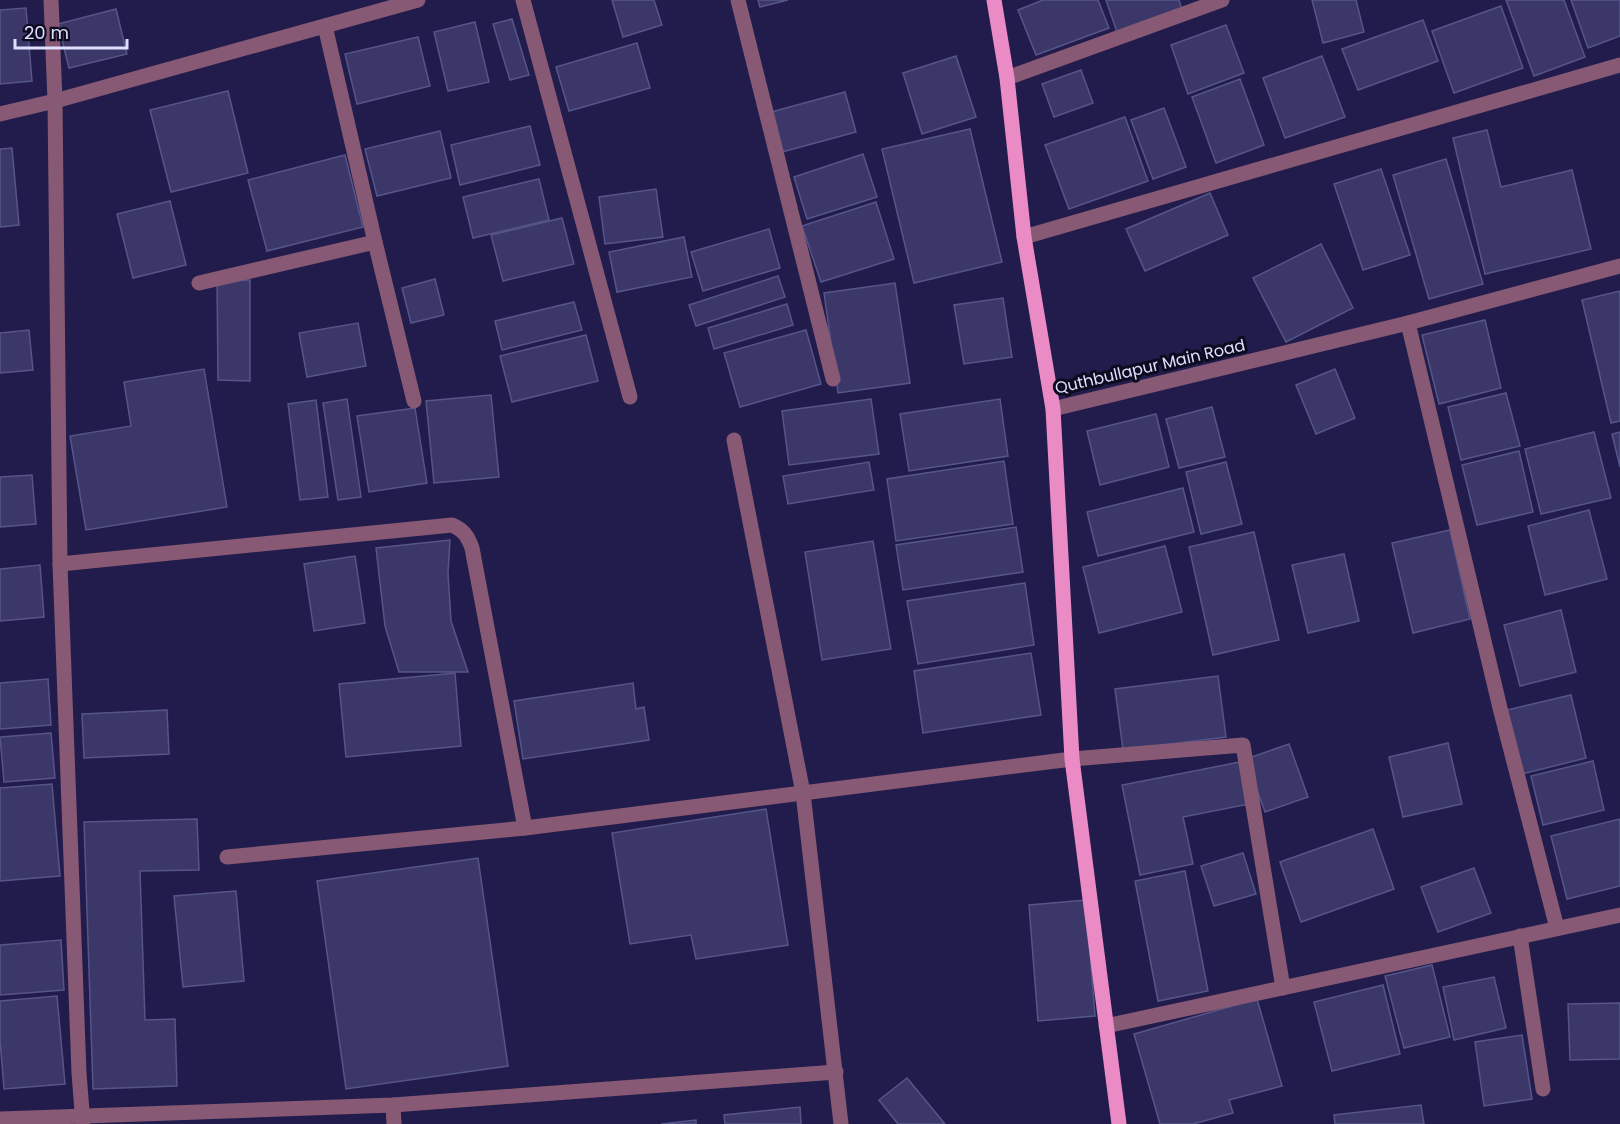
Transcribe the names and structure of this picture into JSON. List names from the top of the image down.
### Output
{
  "streets": {
    "main road": ["Quthbullapur Main Road"]
  },
  "scale_bar": "20 m"
}
